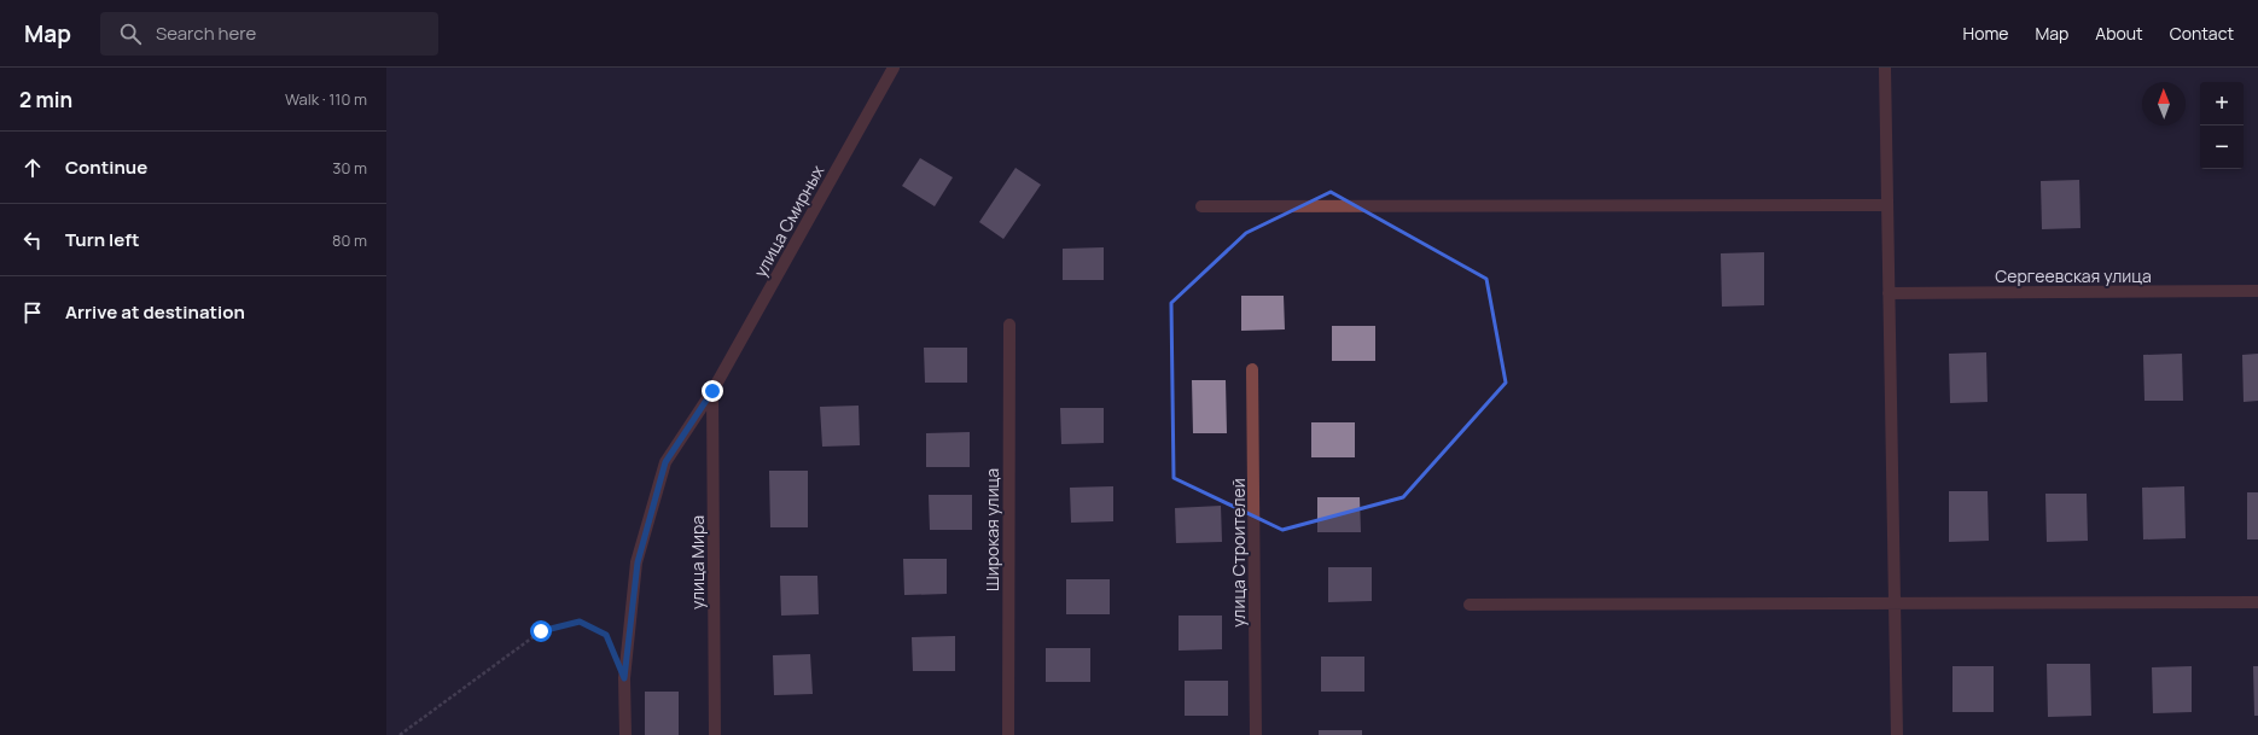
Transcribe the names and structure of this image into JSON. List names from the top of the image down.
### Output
{
  "streets": {
    "street": [
      "улица Смирных",
      "Сергеевская улица",
      "Широкая улица",
      "улица Строителей",
      "улица Мира"
    ]
  },
  "crossings": [
    ["улица Смирных", "улица Мира"]
  ],
  "north": "top",
  "page": {
    "header": "Map",
    "search": "Search here",
    "nav": [
      "Home",
      "Map",
      "About",
      "Contact"
    ],
    "heading": ["2 min", "Walk · 110 m"],
    "map_buttons": ["+", "−"],
    "list": [
      ["Continue", "30 m"],
      ["Turn left", "80 m"],
      "Arrive at destination"
    ]
  }
}
